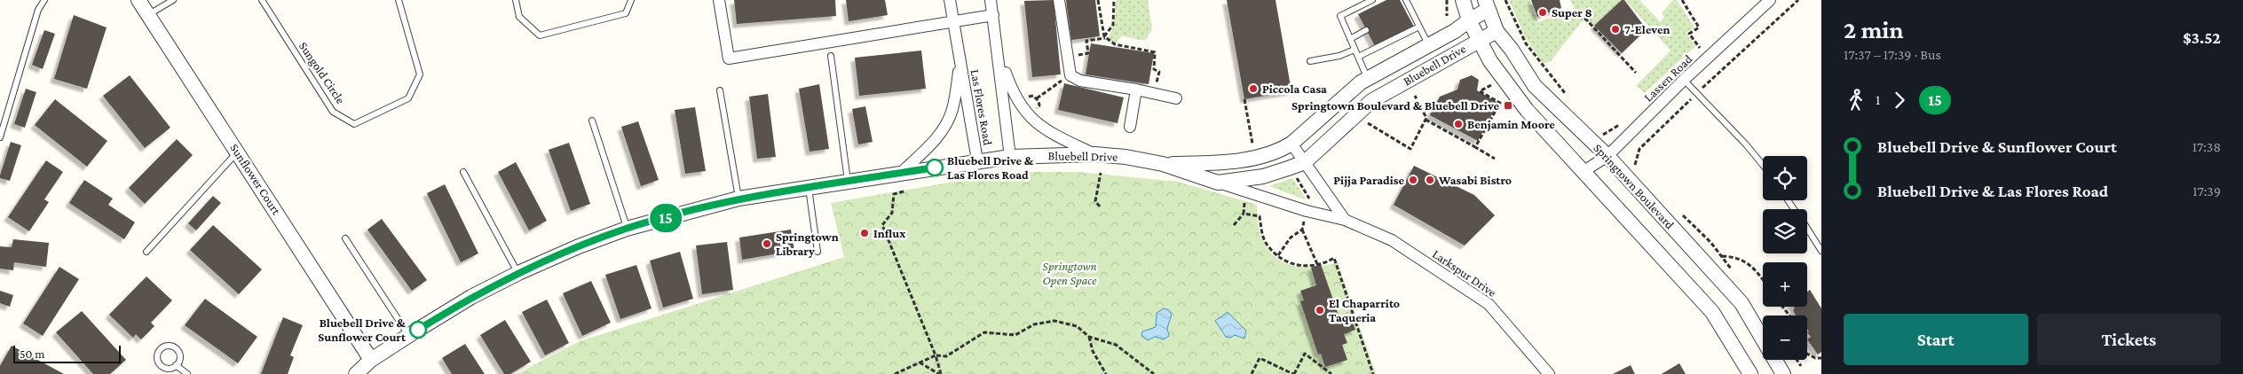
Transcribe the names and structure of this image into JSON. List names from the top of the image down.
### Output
{
  "streets": {
    "street": [
      "Bluebell Drive",
      "Lassen Road",
      "Las Flores Road",
      "Sunflower Court",
      "Springtown Boulevard",
      "Larkspur Drive"
    ],
    "lane": ["Sungold Circle"]
  },
  "crossings": [
    ["Bluebell Drive", "Las Flores Road"],
    ["Bluebell Drive", "Sunflower Court"],
    ["Bluebell Drive", "Springtown Boulevard"],
    ["Bluebell Drive", "Larkspur Drive"],
    ["Lassen Road", "Springtown Boulevard"]
  ],
  "parks": ["Springtown Open Space"],
  "places": {
    "other": [
      "Super 8",
      "7-Eleven",
      "Piccola Casa",
      "Benjamin Moore",
      "Bluebell Drive & Las Flores Road",
      "Pijja Paradise",
      "Wasabi Bistro",
      "Influx",
      "Springtown Library",
      "El Chaparrito Taqueria",
      "Bluebell Drive & Sunflower Court"
    ],
    "transit": ["Springtown Boulevard & Bluebell Drive"]
  },
  "lines": ["bus line 15"],
  "scale_bar": "50 m",
  "page": {
    "on_map": "15",
    "heading": ["2 min", "17:37 – 17:39 · Bus", "$3.52"],
    "legs": ["1", "15"],
    "list": [
      {
        "name": "Bluebell Drive & Sunflower Court",
        "value": "17:38"
      },
      {
        "name": "Bluebell Drive & Las Flores Road",
        "value": "17:39"
      }
    ],
    "map_buttons": ["+", "−"],
    "buttons": ["Start", "Tickets"],
    "scale": "50 m"
  }
}
